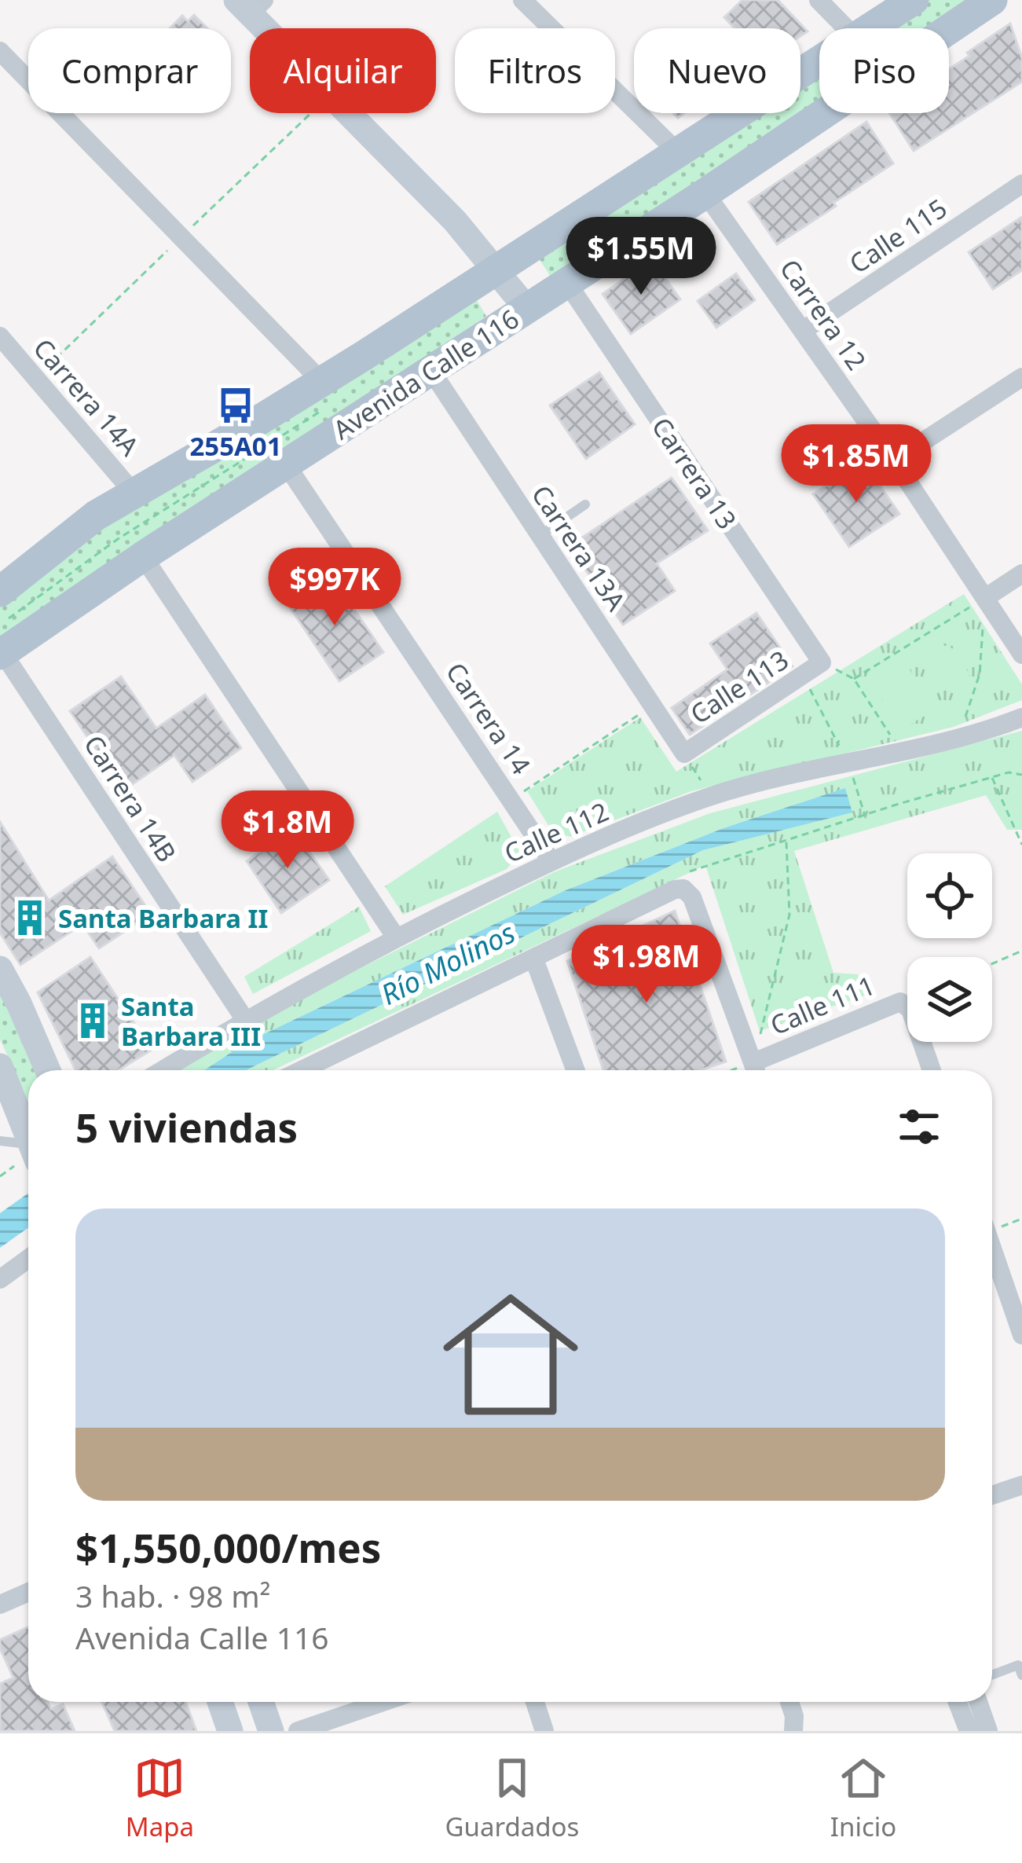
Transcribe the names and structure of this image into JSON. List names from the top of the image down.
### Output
{
  "streets": {
    "main road": ["Avenida Calle 116"],
    "street": [
      "Calle 115",
      "Carrera 12",
      "Carrera 14A",
      "Carrera 13",
      "Carrera 13A",
      "Calle 113",
      "Carrera 14",
      "Carrera 14B",
      "Calle 112",
      "Calle 111"
    ]
  },
  "crossings": [
    ["Calle 115", "Carrera 12"],
    ["Carrera 12", "Avenida Calle 116"],
    ["Avenida Calle 116", "Carrera 14A"],
    ["Avenida Calle 116", "Carrera 13"],
    ["Avenida Calle 116", "Carrera 13A"],
    ["Avenida Calle 116", "Carrera 14"],
    ["Avenida Calle 116", "Carrera 14B"],
    ["Carrera 13", "Calle 113"],
    ["Carrera 13A", "Calle 113"],
    ["Carrera 14", "Calle 112"],
    ["Carrera 14B", "Calle 112"]
  ],
  "water": ["Río Molinos"],
  "places": {
    "bus stop": ["255A01"],
    "building": ["Santa Barbara II", "Santa Barbara III"]
  },
  "page": {
    "chip": [
      "Comprar",
      "Alquilar",
      "Filtros",
      "Nuevo",
      "Piso"
    ],
    "price": [
      "$1.55M",
      "$1.85M",
      "$997K",
      "$1.8M",
      "$1.98M"
    ],
    "heading": "5 viviendas",
    "list": [
      {
        "name": "$1,550,000/mes",
        "note": "3 hab. · 98 m² · Avenida Calle 116"
      }
    ],
    "tabs": ["Mapa", "Guardados", "Inicio"]
  }
}
